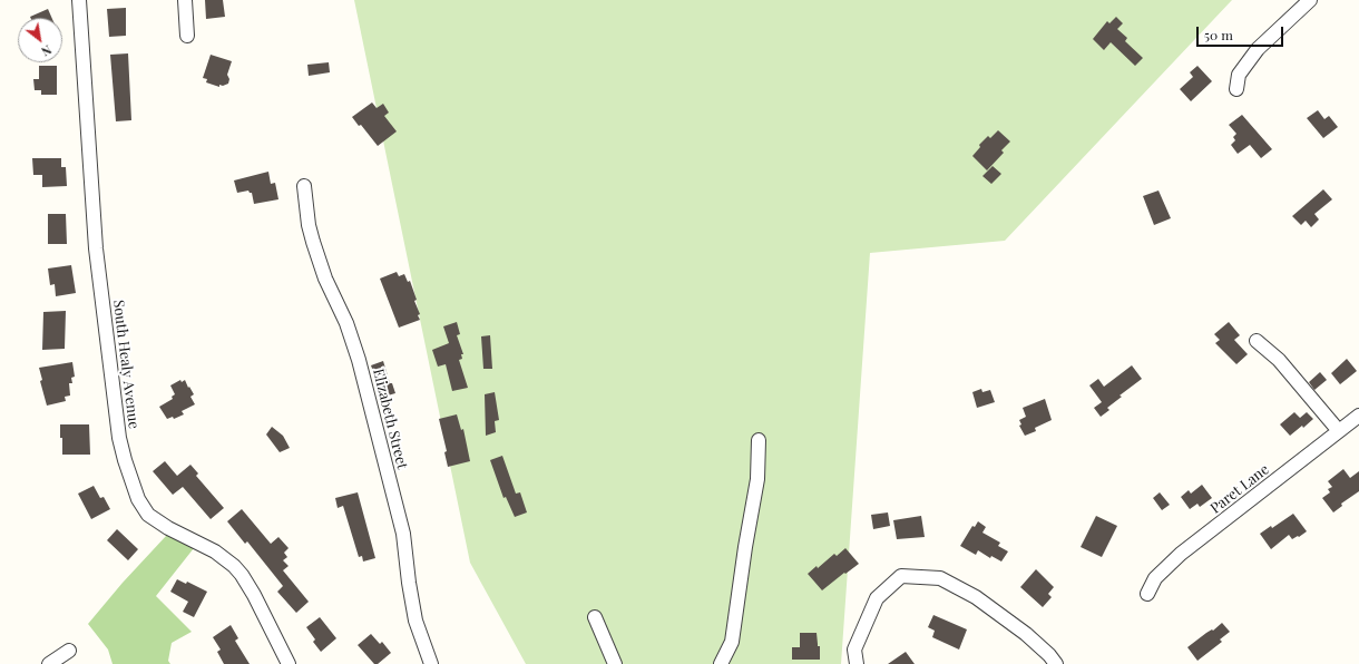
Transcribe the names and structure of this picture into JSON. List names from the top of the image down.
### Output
{
  "streets": {
    "street": ["South Healy Avenue", "Elizabeth Street", "Paret Lane"]
  },
  "scale_bar": "50 m",
  "north": "bottom right"
}
